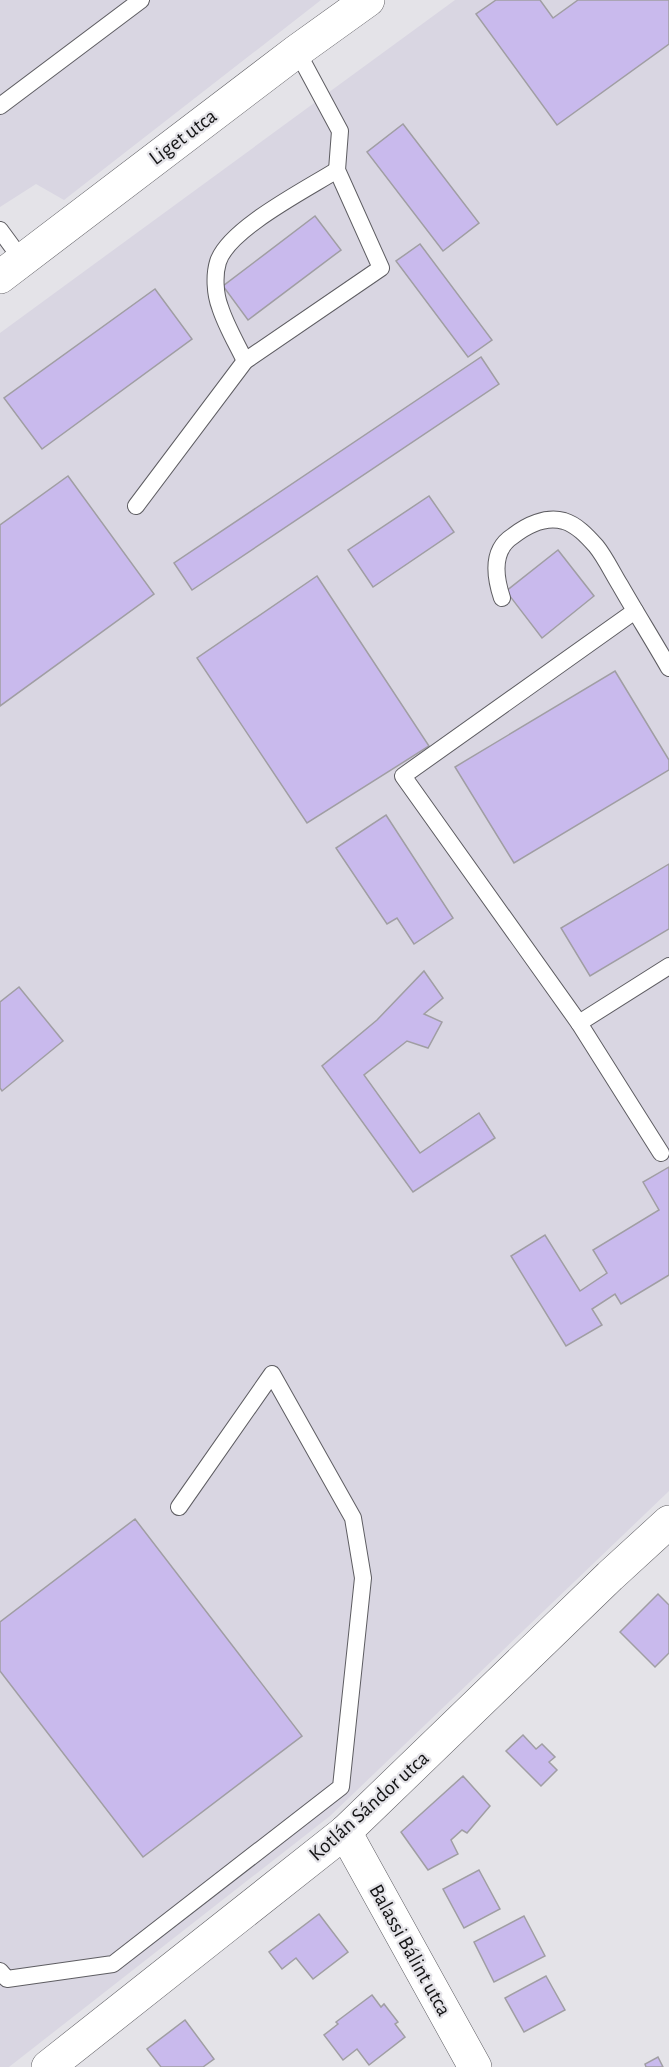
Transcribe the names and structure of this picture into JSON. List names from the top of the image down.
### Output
{
  "streets": {
    "street": ["Liget utca", "Kotlán Sándor utca", "Balassi Bálint utca"]
  },
  "crossings": [
    ["Kotlán Sándor utca", "Balassi Bálint utca"]
  ]
}
